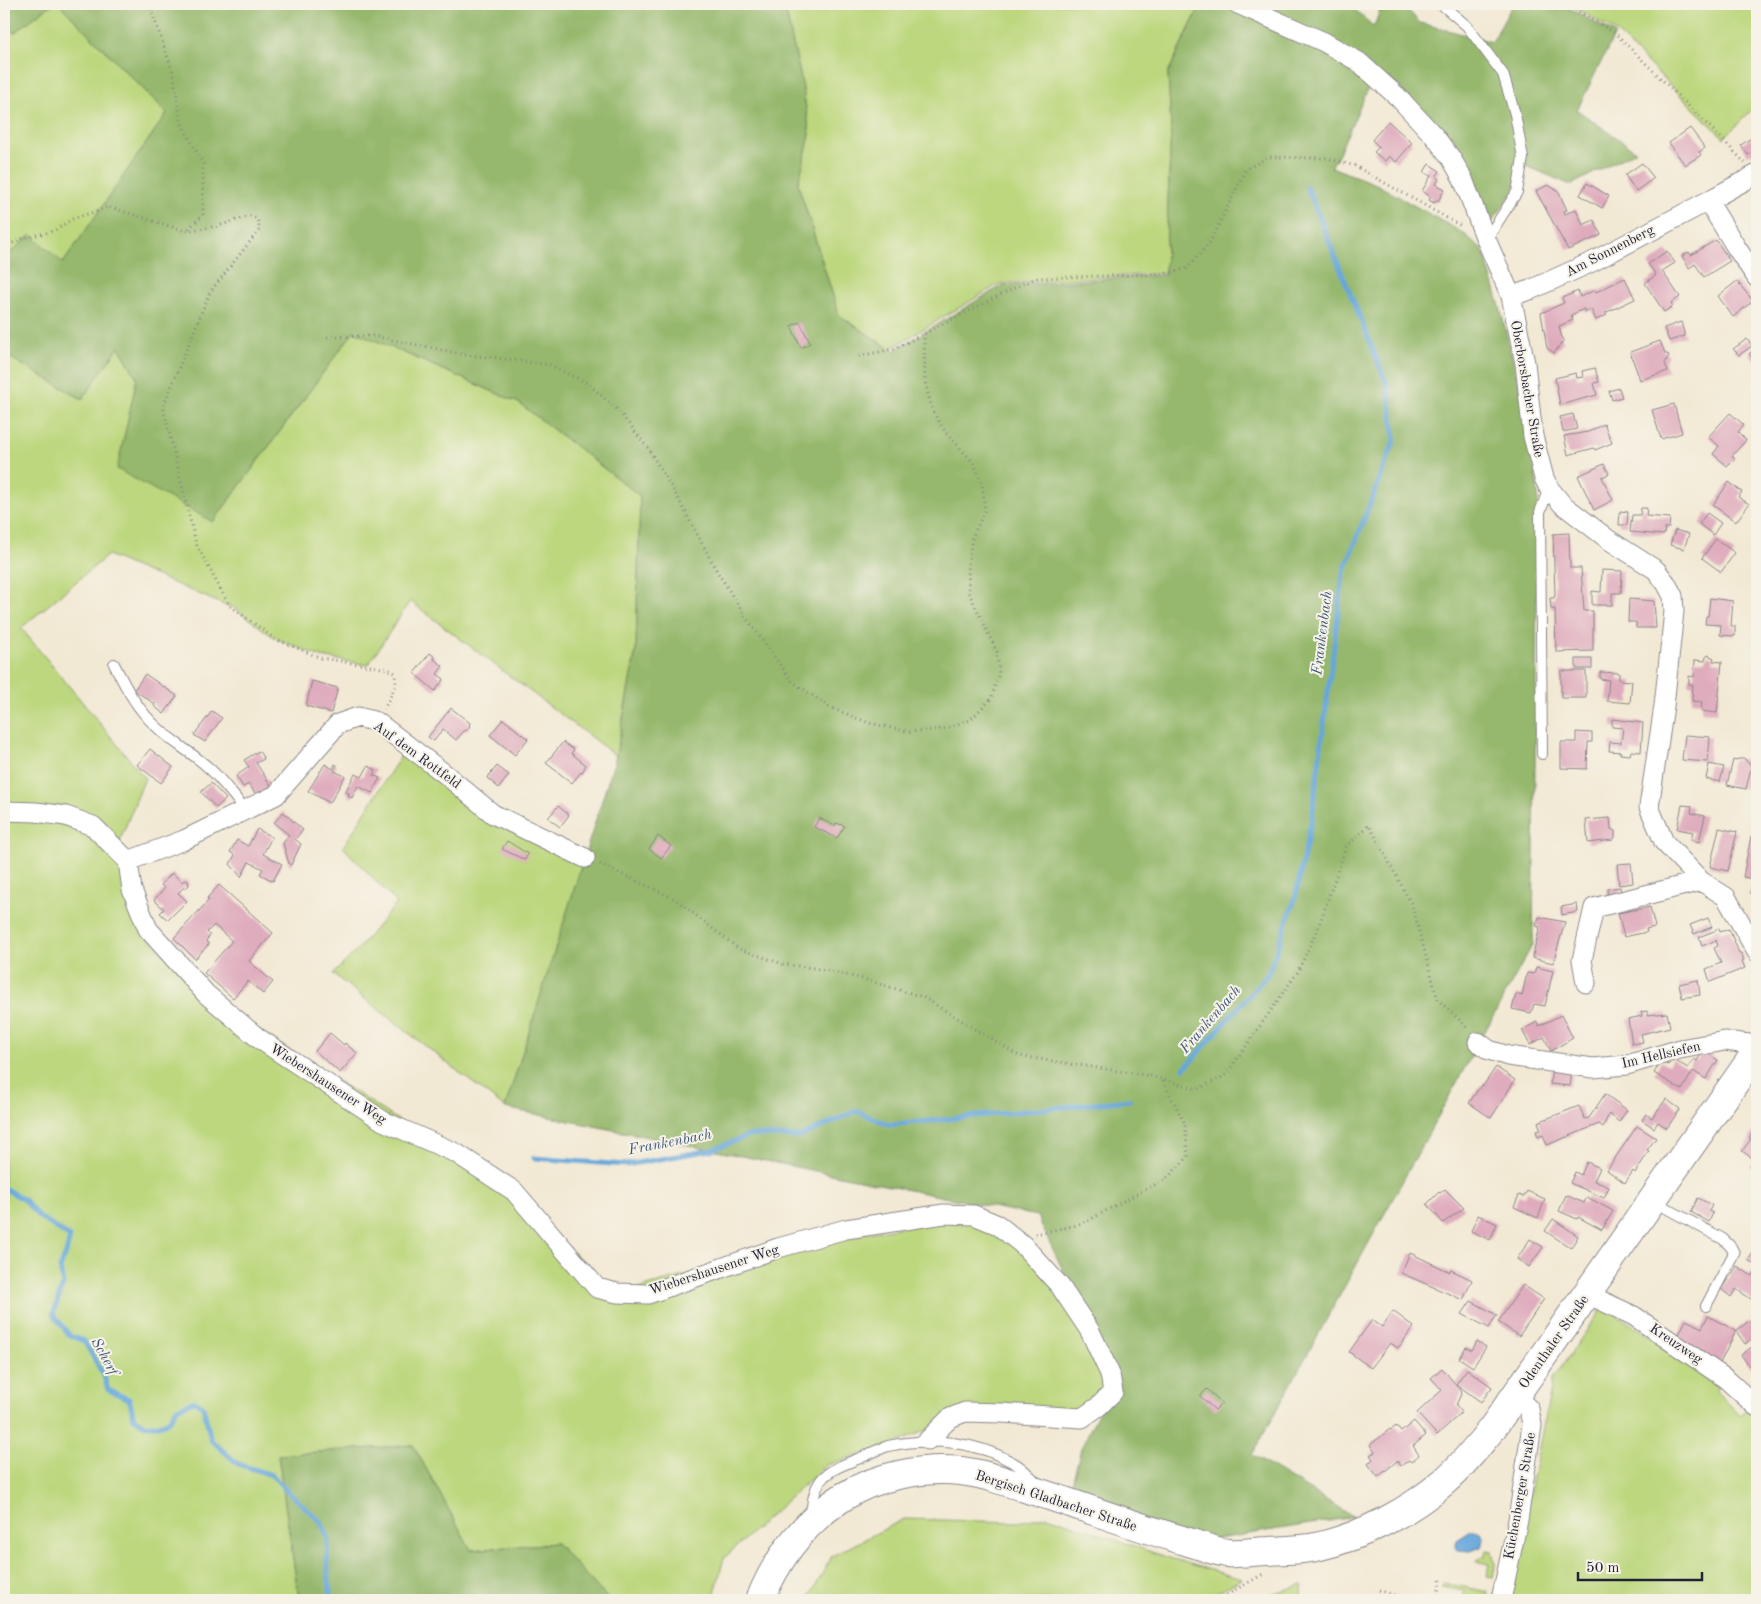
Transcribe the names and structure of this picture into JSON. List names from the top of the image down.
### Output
{
  "streets": {
    "main road": ["Odenthaler Straße", "Bergisch Gladbacher Straße"],
    "street": [
      "Am Sonnenberg",
      "Oberborsbacher Straße",
      "Auf dem Rottfeld",
      "Im Hellsiefen",
      "Wiebershausener Weg",
      "Kreuzweg",
      "Küchenberger Straße"
    ]
  },
  "crossings": [
    ["Am Sonnenberg", "Oberborsbacher Straße"],
    ["Auf dem Rottfeld", "Wiebershausener Weg"],
    ["Odenthaler Straße", "Kreuzweg"],
    ["Odenthaler Straße", "Küchenberger Straße"],
    ["Odenthaler Straße", "Bergisch Gladbacher Straße"]
  ],
  "water": ["Frankenbach", "Scherf"],
  "scale_bar": "50 m"
}
